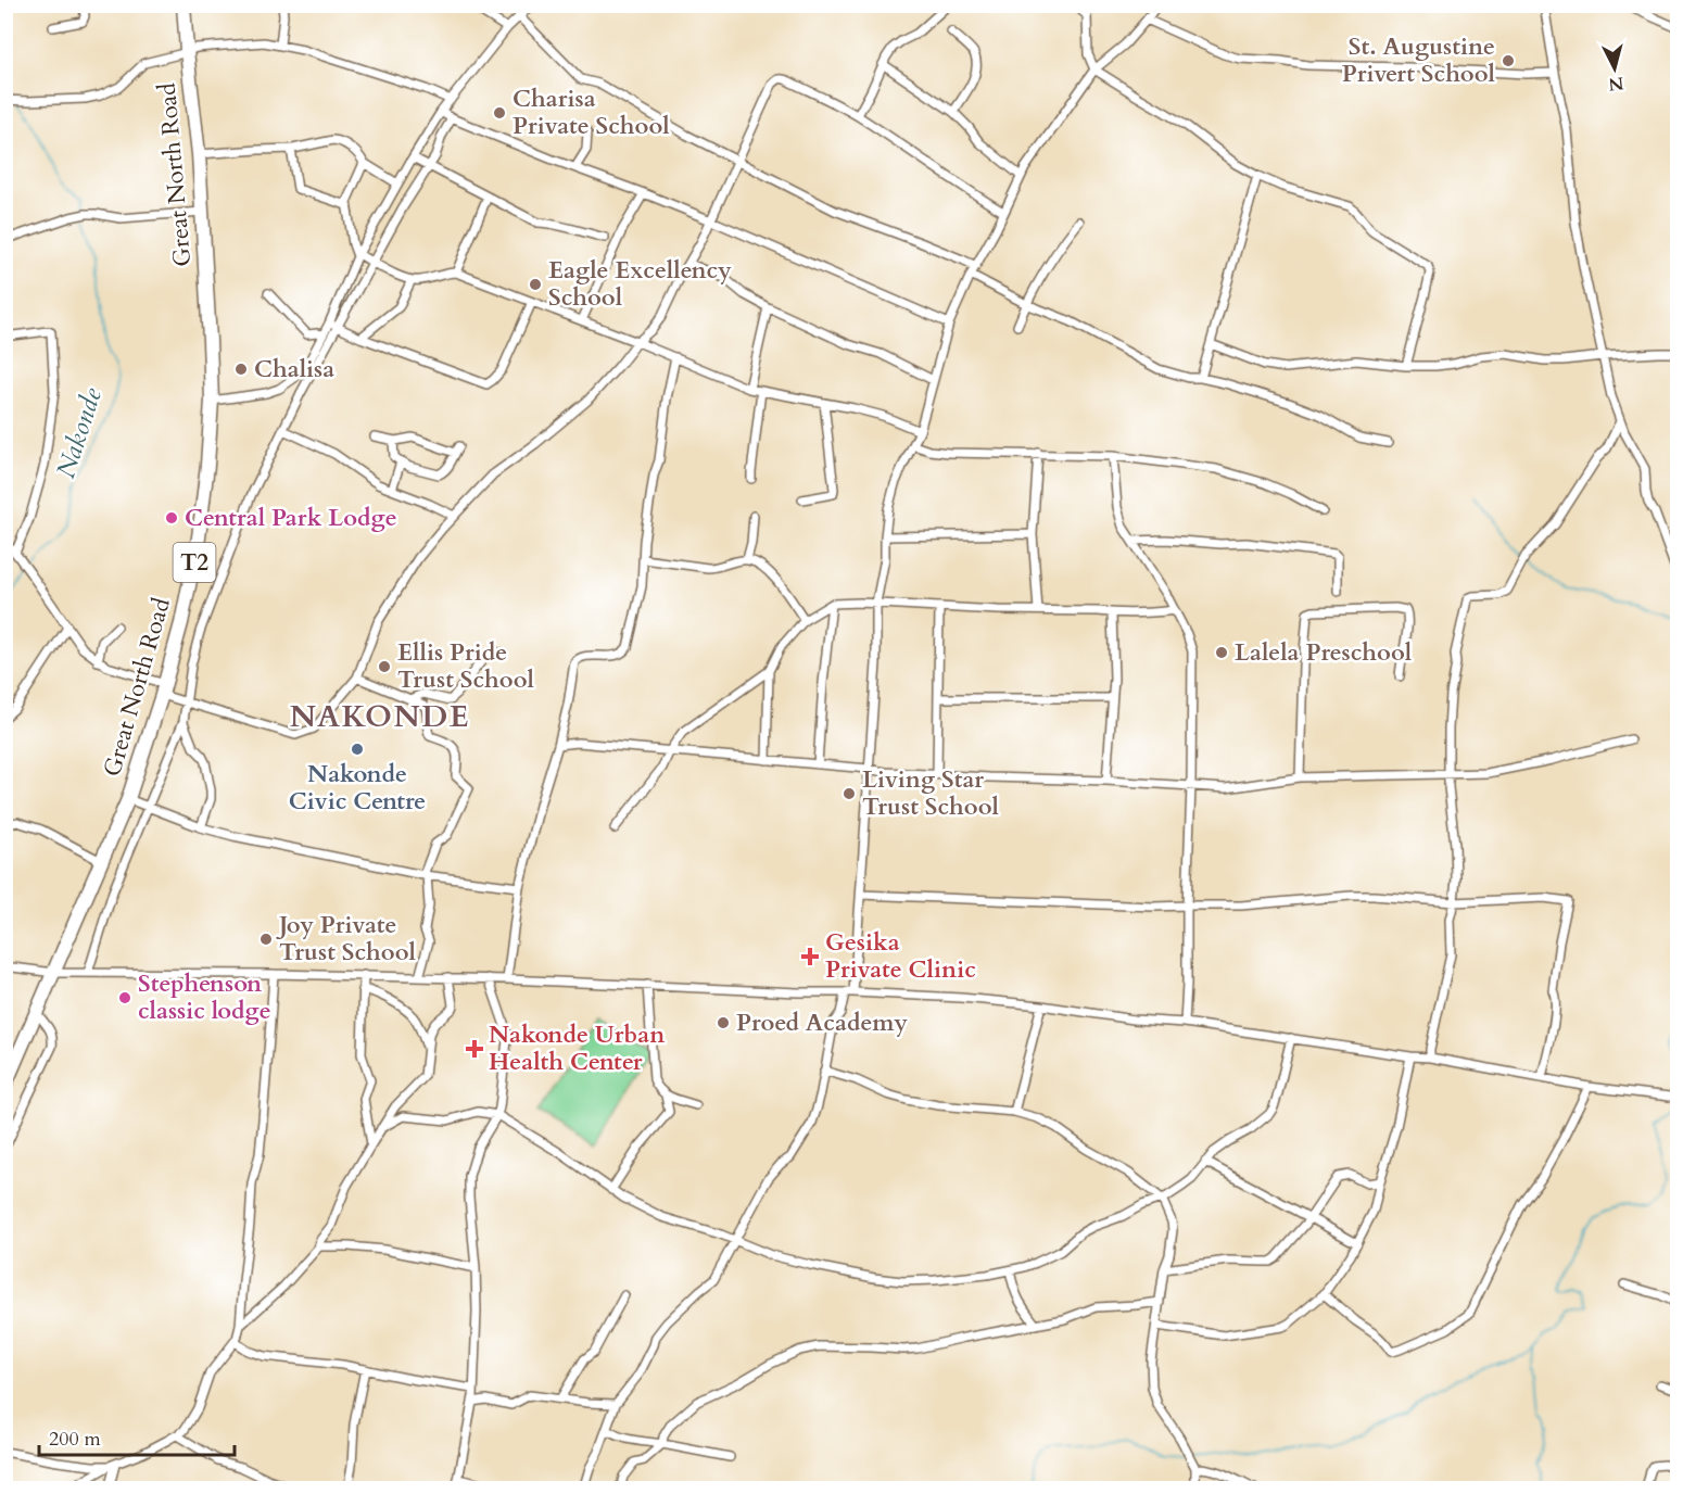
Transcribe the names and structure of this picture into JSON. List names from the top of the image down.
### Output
{
  "streets": {
    "highway": ["Great North Road", "T2"]
  },
  "districts": ["NAKONDE"],
  "water": ["Nakonde"],
  "places": {
    "other": [
      "St. Augustine Privert School",
      "Charisa Private School",
      "Eagle Excellency School",
      "Chalisa",
      "Central Park Lodge",
      "Lalela Preschool",
      "Ellis Pride Trust School",
      "Nakonde Civic Centre",
      "Living Star Trust School",
      "Joy Private Trust School",
      "Stephenson classic lodge",
      "Proed Academy"
    ],
    "health": ["Gesika Private Clinic", "Nakonde Urban Health Center"]
  },
  "scale_bar": "200 m",
  "north": "bottom"
}
